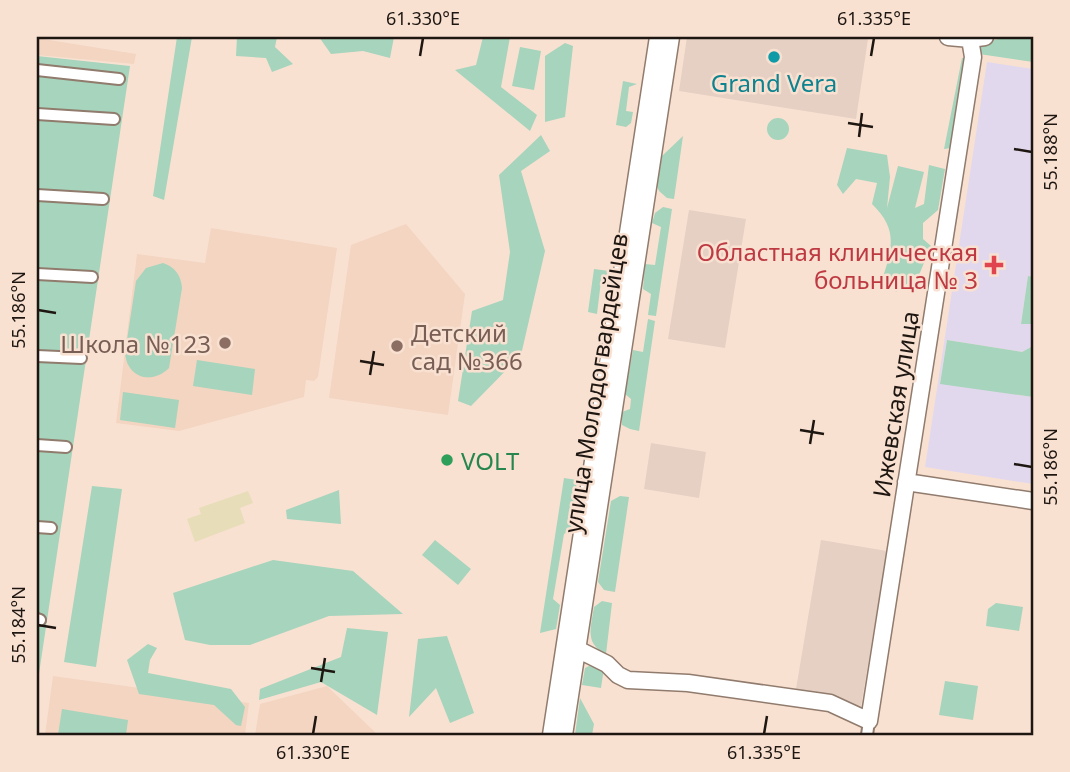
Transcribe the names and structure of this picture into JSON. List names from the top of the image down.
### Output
{
  "streets": {
    "main road": ["улица Молодогвардейцев", "Ижевская улица"]
  },
  "places": {
    "other": [
      "Grand Vera",
      "Школа №123",
      "Детский сад №366",
      "VOLT"
    ],
    "health": ["Областная клиническая больница № 3"]
  },
  "coordinates": [
    "61.330°E",
    "61.335°E",
    "55.188°N",
    "55.186°N",
    "55.184°N"
  ]
}
